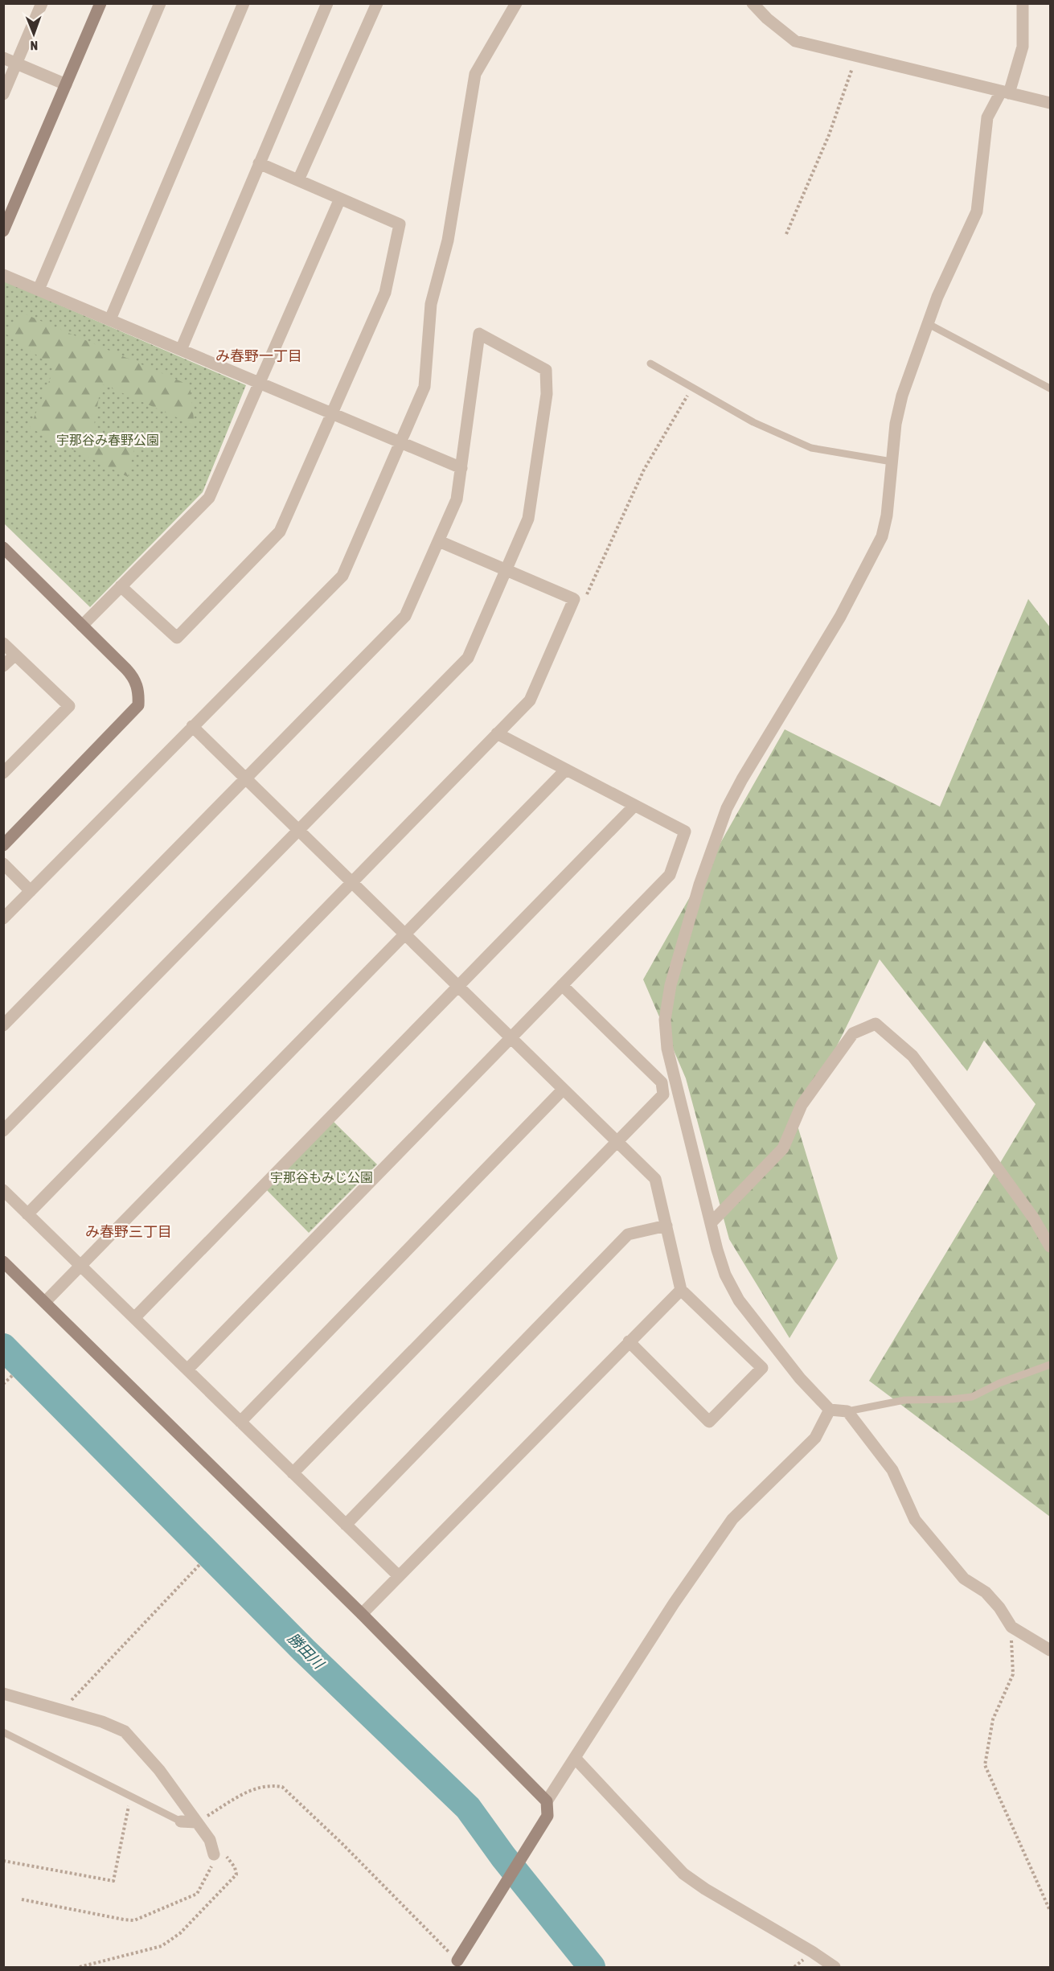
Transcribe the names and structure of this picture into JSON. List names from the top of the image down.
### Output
{
  "districts": ["み春野一丁目", "み春野三丁目"],
  "water": ["勝田川"],
  "parks": ["宇那谷み春野公園", "宇那谷もみじ公園"],
  "north": "bottom"
}
